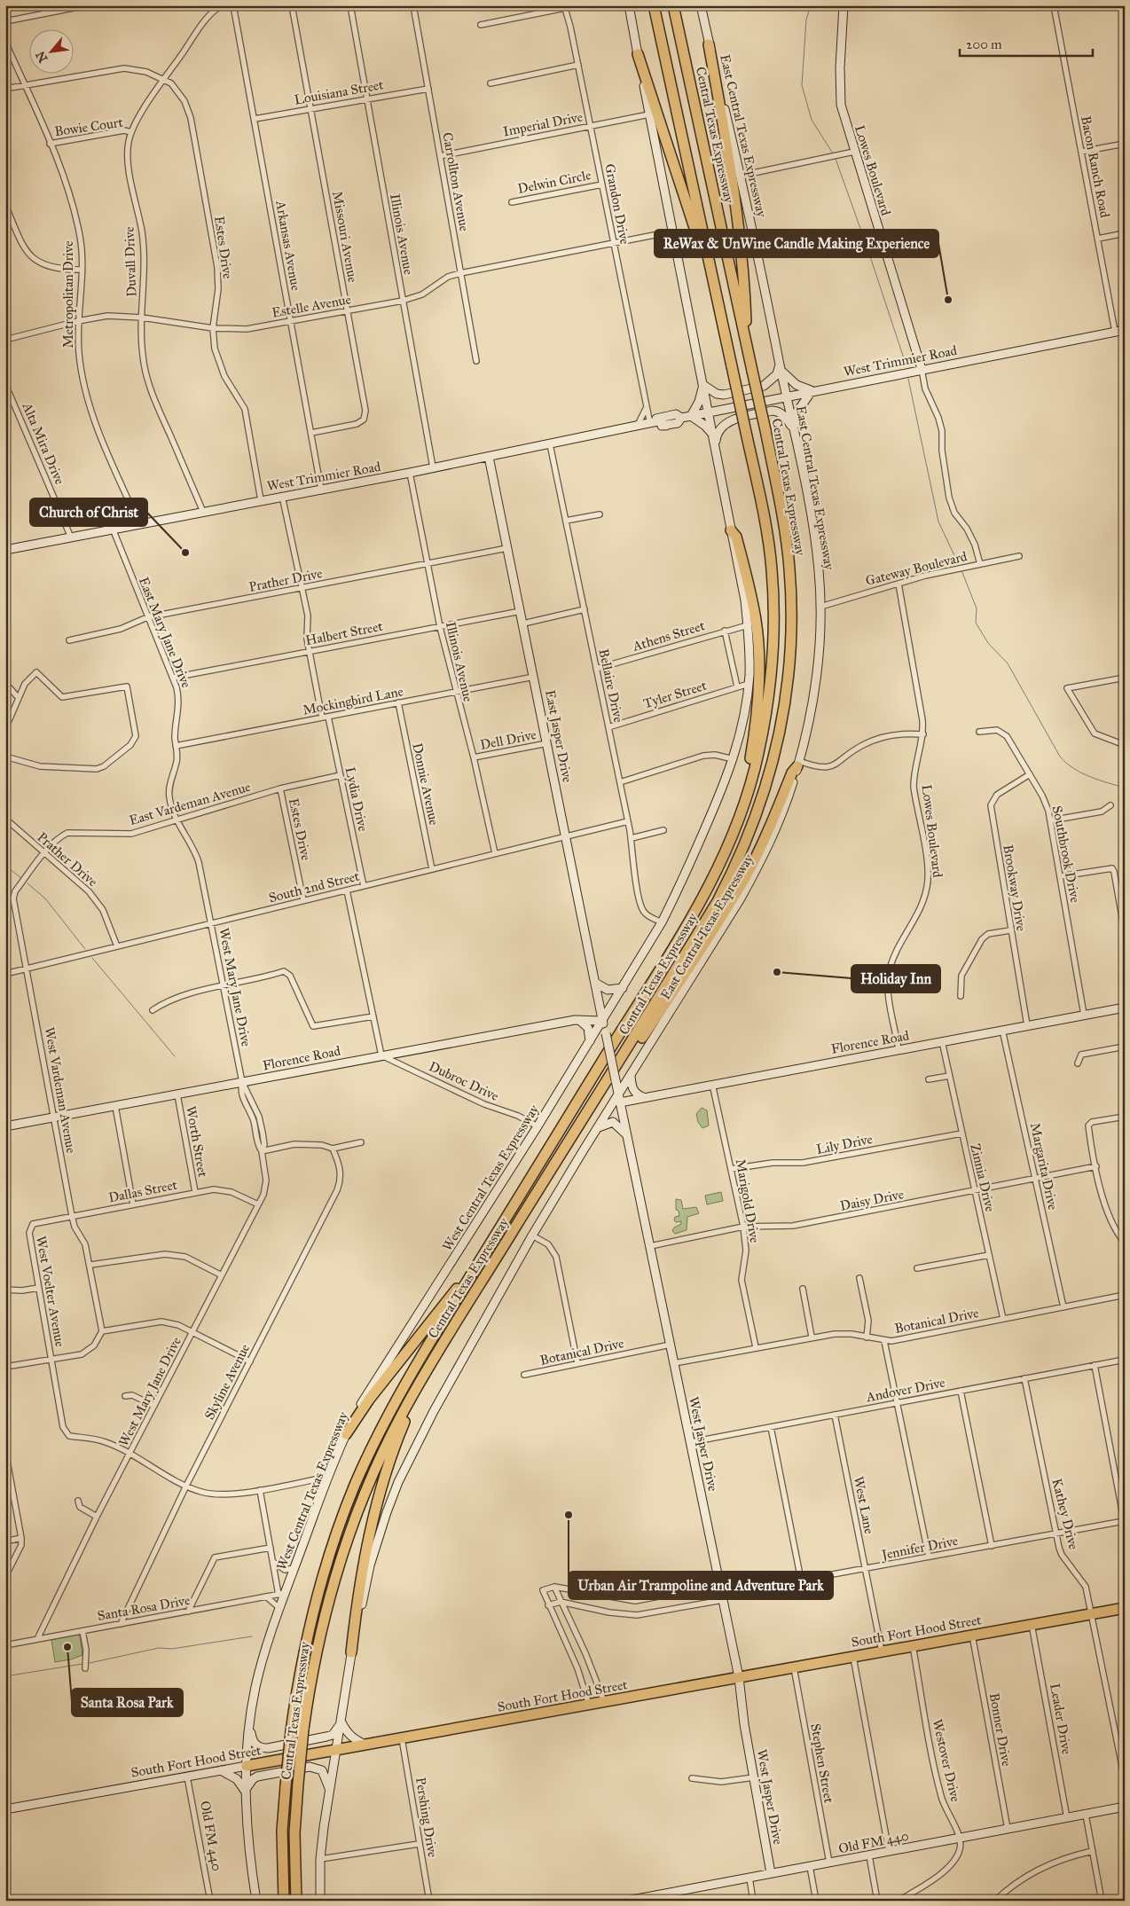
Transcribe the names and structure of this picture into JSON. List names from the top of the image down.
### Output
{
  "streets": {
    "highway": ["Central Texas Expressway", "South Fort Hood Street"],
    "main road": [
      "East Central Texas Expressway",
      "Lowes Boulevard",
      "West Trimmier Road",
      "East Jasper Drive",
      "Florence Road",
      "West Central Texas Expressway",
      "West Jasper Drive",
      "Old FM 440"
    ],
    "street": [
      "Louisiana Street",
      "Imperial Drive",
      "Bowie Court",
      "Bacon Ranch Road",
      "Carrollton Avenue",
      "Delwin Circle",
      "Grandon Drive",
      "Illinois Avenue",
      "Missouri Avenue",
      "Arkansas Avenue",
      "Estes Drive",
      "Duvall Drive",
      "Metropolitan Drive",
      "Estelle Avenue",
      "Alta Mira Drive",
      "Gateway Boulevard",
      "Prather Drive",
      "East Mary Jane Drive",
      "Halbert Street",
      "Athens Street",
      "Bellaire Drive",
      "Tyler Street",
      "Mockingbird Lane",
      "Dell Drive",
      "Donnie Avenue",
      "Lydia Drive",
      "East Vardeman Avenue",
      "Southbrook Drive",
      "South 2nd Street",
      "Brookway Drive",
      "West Mary Jane Drive",
      "Dubroc Drive",
      "West Vardeman Avenue",
      "Worth Street",
      "Lily Drive",
      "Margarita Drive",
      "Zinnia Drive",
      "Dallas Street",
      "Daisy Drive",
      "Marigold Drive",
      "West Voelter Avenue",
      "Botanical Drive",
      "Skyline Avenue",
      "Andover Drive",
      "West Lane",
      "Kathey Drive",
      "Jennifer Drive",
      "Santa Rosa Drive",
      "Leader Drive",
      "Bonner Drive",
      "Westover Drive",
      "Stephen Street",
      "Pershing Drive"
    ]
  },
  "crossings": [
    ["Louisiana Street", "Carrollton Avenue"],
    ["Louisiana Street", "Illinois Avenue"],
    ["Louisiana Street", "Missouri Avenue"],
    ["Louisiana Street", "Arkansas Avenue"],
    ["Imperial Drive", "Carrollton Avenue"],
    ["Imperial Drive", "Grandon Drive"],
    ["Bowie Court", "Duvall Drive"],
    ["Bowie Court", "Metropolitan Drive"],
    ["East Central Texas Expressway", "West Trimmier Road"],
    ["East Central Texas Expressway", "Gateway Boulevard"],
    ["East Central Texas Expressway", "Florence Road"],
    ["East Central Texas Expressway", "West Jasper Drive"],
    ["Bacon Ranch Road", "West Trimmier Road"],
    ["Lowes Boulevard", "West Trimmier Road"],
    ["Lowes Boulevard", "Gateway Boulevard"],
    ["Lowes Boulevard", "Florence Road"],
    ["Carrollton Avenue", "Estelle Avenue"],
    ["Delwin Circle", "Grandon Drive"],
    ["Grandon Drive", "Estelle Avenue"],
    ["Grandon Drive", "West Trimmier Road"],
    ["Illinois Avenue", "Estelle Avenue"],
    ["Illinois Avenue", "West Trimmier Road"],
    ["Illinois Avenue", "Prather Drive"],
    ["Illinois Avenue", "Halbert Street"],
    ["Illinois Avenue", "Mockingbird Lane"],
    ["Illinois Avenue", "Dell Drive"],
    ["Illinois Avenue", "South 2nd Street"],
    ["Missouri Avenue", "Arkansas Avenue"],
    ["Missouri Avenue", "Estelle Avenue"],
    ["Arkansas Avenue", "Estelle Avenue"],
    ["Arkansas Avenue", "West Trimmier Road"],
    ["Estes Drive", "Duvall Drive"],
    ["Estes Drive", "Estelle Avenue"],
    ["Estes Drive", "West Trimmier Road"],
    ["Estes Drive", "East Vardeman Avenue"],
    ["Estes Drive", "South 2nd Street"],
    ["Duvall Drive", "Estelle Avenue"],
    ["Duvall Drive", "West Trimmier Road"],
    ["Metropolitan Drive", "Estelle Avenue"],
    ["Metropolitan Drive", "West Trimmier Road"],
    ["West Trimmier Road", "Alta Mira Drive"],
    ["West Trimmier Road", "East Mary Jane Drive"],
    ["West Trimmier Road", "Bellaire Drive"],
    ["West Trimmier Road", "East Jasper Drive"],
    ["Prather Drive", "East Mary Jane Drive"],
    ["Prather Drive", "East Jasper Drive"],
    ["Prather Drive", "East Vardeman Avenue"],
    ["Prather Drive", "South 2nd Street"],
    ["East Mary Jane Drive", "Halbert Street"],
    ["East Mary Jane Drive", "Mockingbird Lane"],
    ["East Mary Jane Drive", "East Vardeman Avenue"],
    ["East Mary Jane Drive", "South 2nd Street"],
    ["East Mary Jane Drive", "West Mary Jane Drive"],
    ["Halbert Street", "East Jasper Drive"],
    ["Athens Street", "Bellaire Drive"],
    ["Bellaire Drive", "Tyler Street"],
    ["Bellaire Drive", "South 2nd Street"],
    ["Mockingbird Lane", "East Jasper Drive"],
    ["Mockingbird Lane", "Donnie Avenue"],
    ["Mockingbird Lane", "Lydia Drive"],
    ["East Jasper Drive", "Dell Drive"],
    ["East Jasper Drive", "South 2nd Street"],
    ["East Jasper Drive", "Florence Road"],
    ["East Jasper Drive", "West Central Texas Expressway"],
    ["East Jasper Drive", "West Jasper Drive"],
    ["Donnie Avenue", "South 2nd Street"],
    ["Lydia Drive", "East Vardeman Avenue"],
    ["Lydia Drive", "South 2nd Street"],
    ["East Vardeman Avenue", "South 2nd Street"],
    ["East Vardeman Avenue", "West Vardeman Avenue"],
    ["Southbrook Drive", "Brookway Drive"],
    ["Southbrook Drive", "Florence Road"],
    ["South 2nd Street", "West Mary Jane Drive"],
    ["South 2nd Street", "West Vardeman Avenue"],
    ["Brookway Drive", "Florence Road"],
    ["West Mary Jane Drive", "Florence Road"],
    ["West Mary Jane Drive", "Dallas Street"],
    ["West Mary Jane Drive", "West Voelter Avenue"],
    ["West Mary Jane Drive", "Santa Rosa Drive"],
    ["Florence Road", "Dubroc Drive"],
    ["Florence Road", "West Vardeman Avenue"],
    ["Florence Road", "Worth Street"],
    ["Florence Road", "Margarita Drive"],
    ["Florence Road", "West Central Texas Expressway"],
    ["Florence Road", "Zinnia Drive"],
    ["Florence Road", "Marigold Drive"],
    ["Florence Road", "West Jasper Drive"],
    ["Dubroc Drive", "West Central Texas Expressway"],
    ["West Vardeman Avenue", "Dallas Street"],
    ["Worth Street", "Dallas Street"],
    ["Lily Drive", "Zinnia Drive"],
    ["Lily Drive", "Marigold Drive"],
    ["Margarita Drive", "Daisy Drive"],
    ["Margarita Drive", "Botanical Drive"],
    ["West Central Texas Expressway", "West Jasper Drive"],
    ["West Central Texas Expressway", "Santa Rosa Drive"],
    ["West Central Texas Expressway", "South Fort Hood Street"],
    ["Zinnia Drive", "Daisy Drive"],
    ["Zinnia Drive", "Botanical Drive"],
    ["Dallas Street", "West Voelter Avenue"],
    ["Daisy Drive", "Marigold Drive"],
    ["Daisy Drive", "West Jasper Drive"],
    ["Marigold Drive", "Botanical Drive"],
    ["Botanical Drive", "West Jasper Drive"],
    ["Skyline Avenue", "Santa Rosa Drive"],
    ["Andover Drive", "West Jasper Drive"],
    ["Andover Drive", "West Lane"],
    ["Andover Drive", "Kathey Drive"],
    ["West Jasper Drive", "Jennifer Drive"],
    ["West Jasper Drive", "South Fort Hood Street"],
    ["West Jasper Drive", "Old FM 440"],
    ["West Lane", "Jennifer Drive"],
    ["West Lane", "South Fort Hood Street"],
    ["Kathey Drive", "Jennifer Drive"],
    ["Kathey Drive", "South Fort Hood Street"],
    ["South Fort Hood Street", "Leader Drive"],
    ["South Fort Hood Street", "Bonner Drive"],
    ["South Fort Hood Street", "Westover Drive"],
    ["South Fort Hood Street", "Stephen Street"],
    ["South Fort Hood Street", "Pershing Drive"],
    ["South Fort Hood Street", "Old FM 440"],
    ["Leader Drive", "Old FM 440"],
    ["Bonner Drive", "Old FM 440"],
    ["Westover Drive", "Old FM 440"],
    ["Stephen Street", "Old FM 440"]
  ],
  "places": [
    "ReWax & UnWine Candle Making Experience",
    "Church of Christ",
    "Holiday Inn",
    "Urban Air Trampoline and Adventure Park",
    "Santa Rosa Park"
  ],
  "scale_bar": "200 m",
  "north": "bottom left"
}
